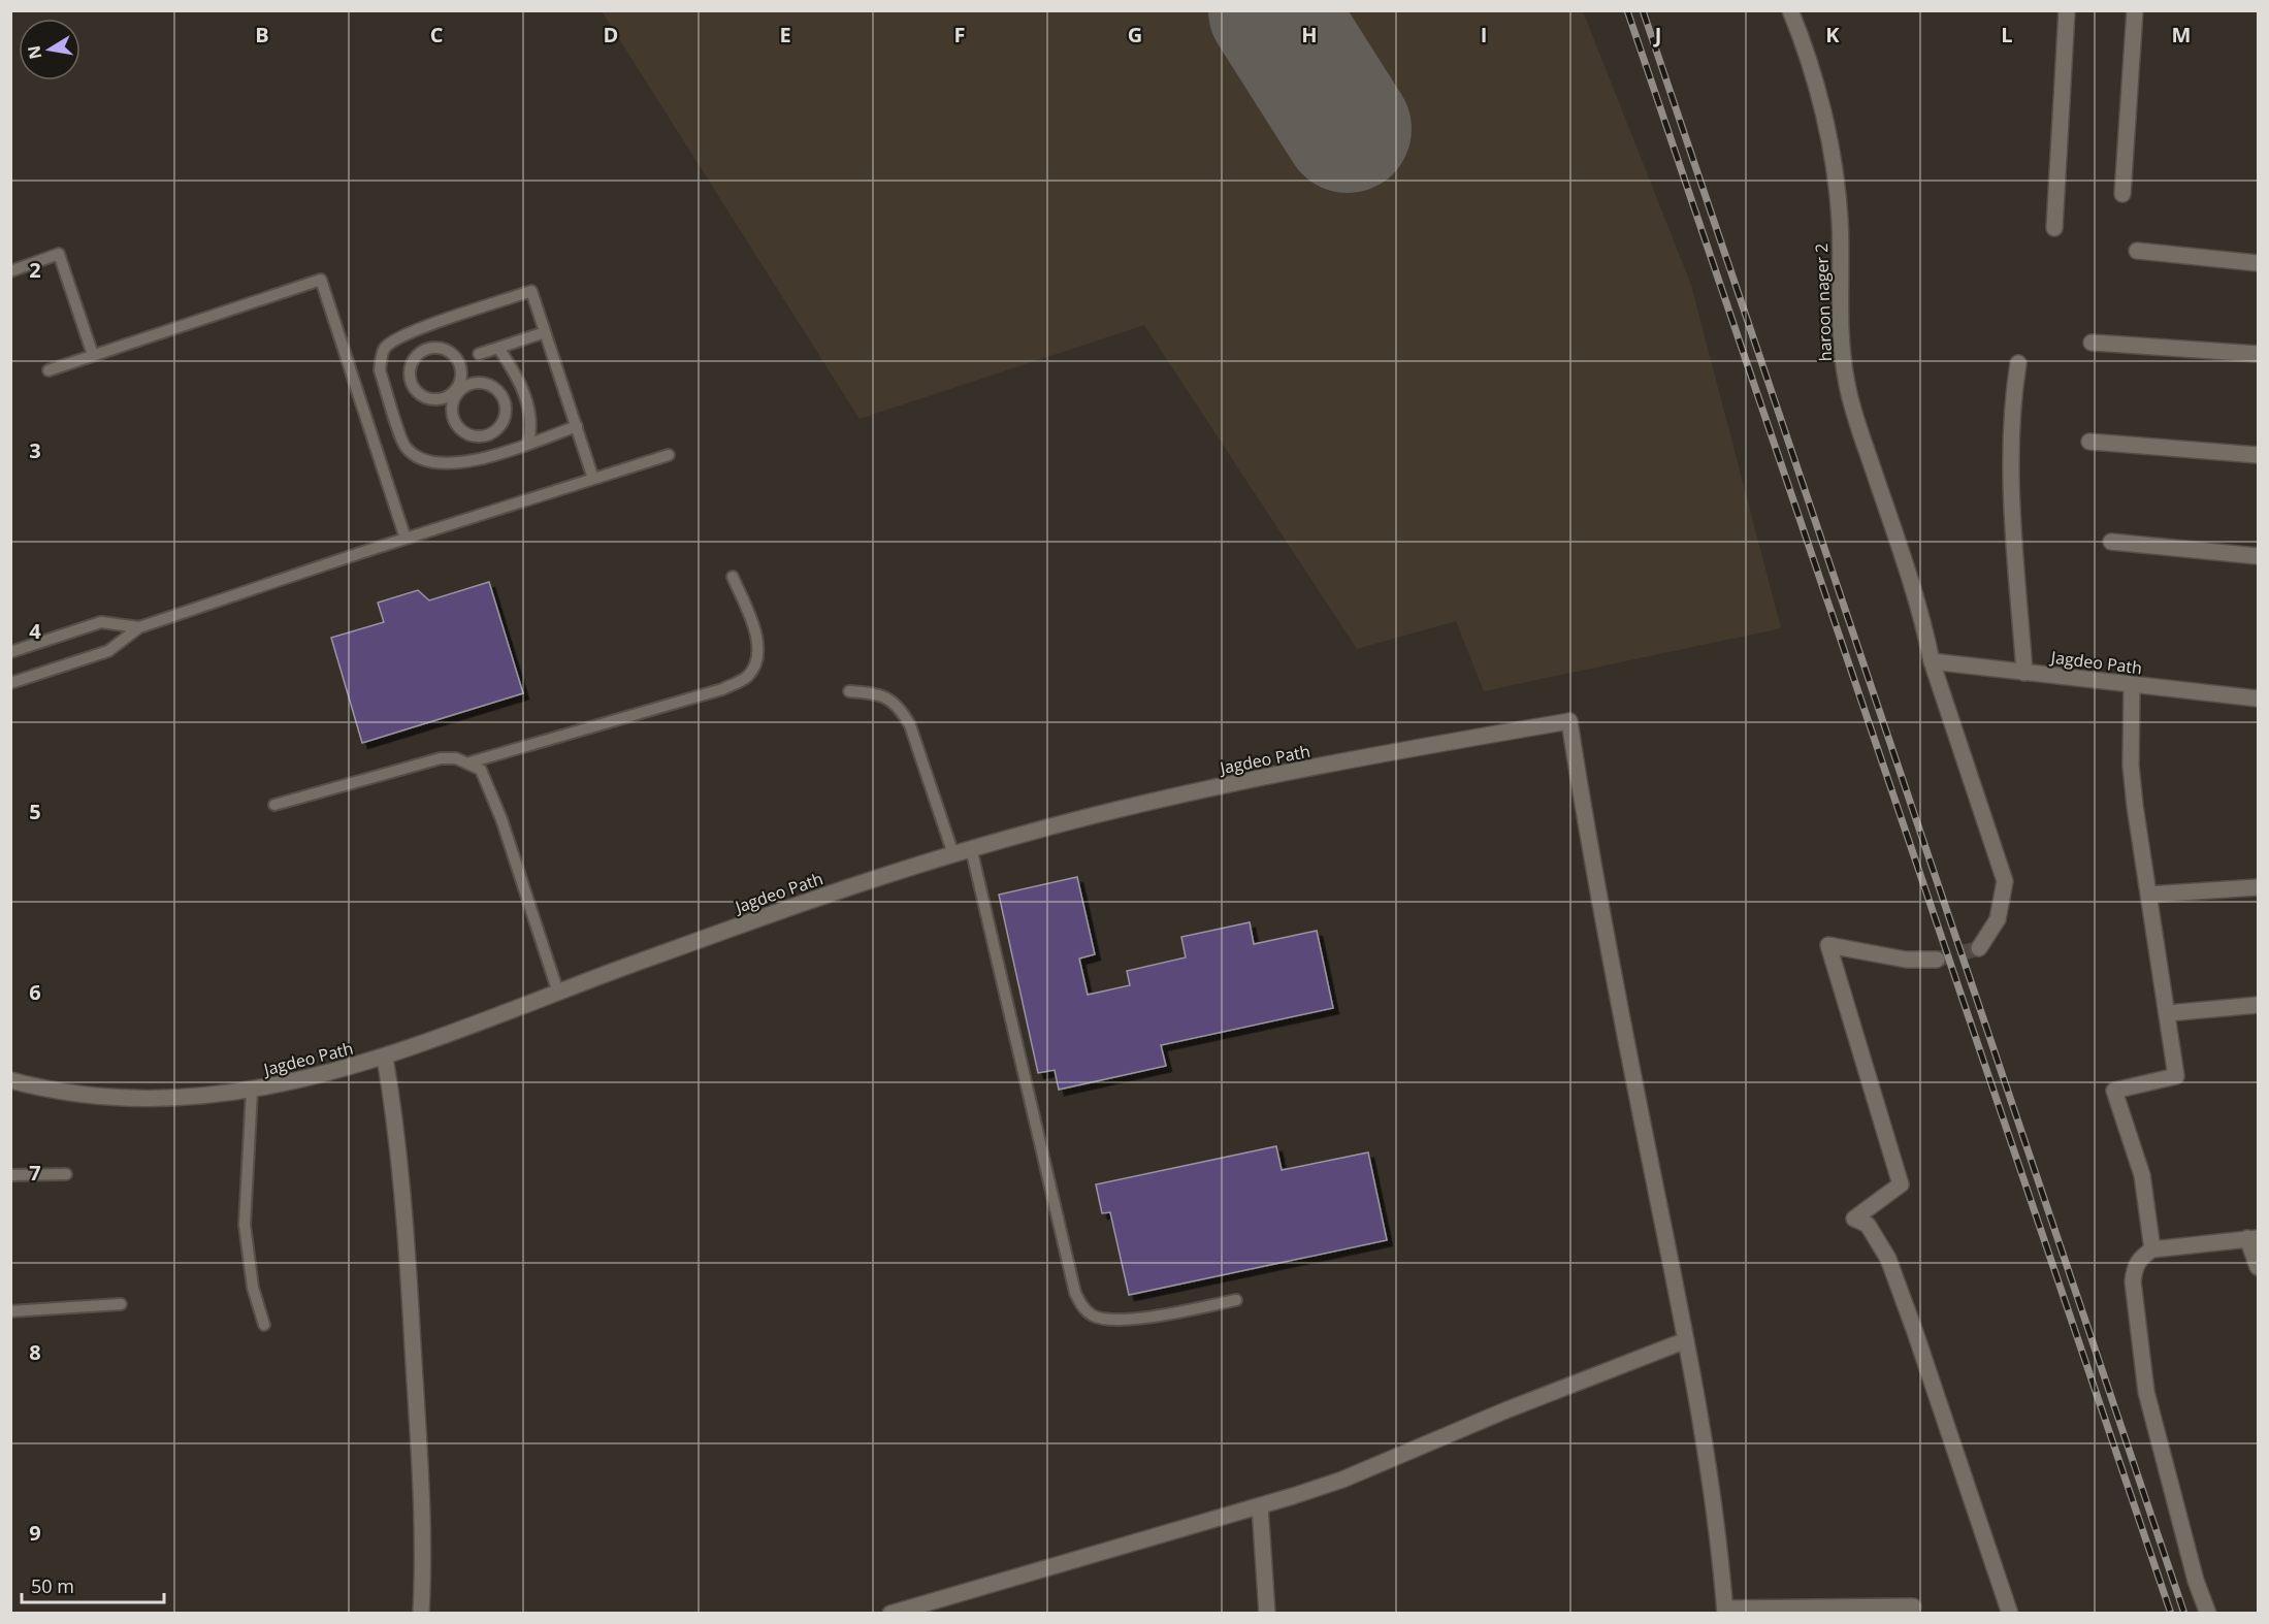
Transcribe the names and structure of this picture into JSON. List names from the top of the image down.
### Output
{
  "streets": {
    "street": ["haroon nager 2", "Jagdeo Path"]
  },
  "crossings": [
    ["haroon nager 2", "Jagdeo Path"]
  ],
  "scale_bar": "50 m",
  "north": "left",
  "grid": {
    "columns": [
      "B",
      "C",
      "D",
      "E",
      "F",
      "G",
      "H",
      "I",
      "J",
      "K",
      "L",
      "M"
    ],
    "rows": [
      "2",
      "3",
      "4",
      "5",
      "6",
      "7",
      "8",
      "9"
    ]
  }
}
